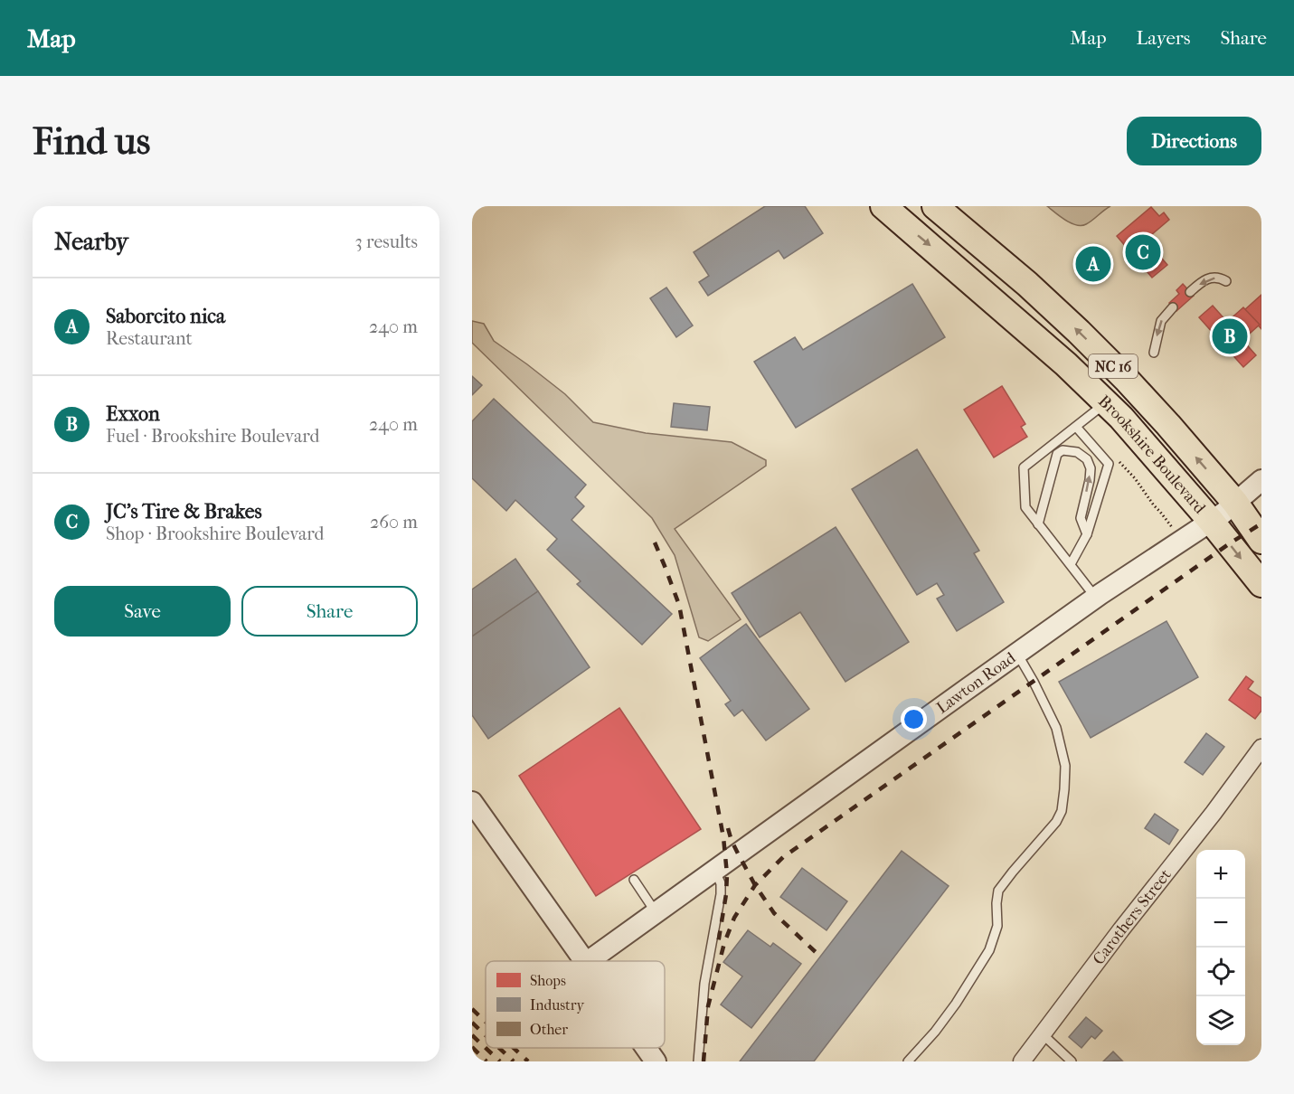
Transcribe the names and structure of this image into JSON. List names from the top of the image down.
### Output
{
  "streets": {
    "highway": ["NC 16", "Brookshire Boulevard"],
    "street": ["Lawton Road", "Carothers Street"]
  },
  "crossings": [
    ["Brookshire Boulevard", "Lawton Road"]
  ],
  "legend": ["Shops", "Industry", "Other"],
  "page": {
    "header": "Map",
    "nav": ["Map", "Layers", "Share"],
    "buttons": [
      "Directions",
      ["Save", "Share"]
    ],
    "title": "Find us",
    "heading": ["Nearby", "3 results"],
    "pins": ["C", "A", "B"],
    "list": [
      {
        "mark": "A",
        "name": "Saborcito nica",
        "note": "Restaurant",
        "value": "240 m"
      },
      {
        "mark": "B",
        "name": "Exxon",
        "note": "Fuel · Brookshire Boulevard",
        "value": "240 m"
      },
      {
        "mark": "C",
        "name": "JC's Tire & Brakes",
        "note": "Shop · Brookshire Boulevard",
        "value": "260 m"
      }
    ],
    "map_buttons": ["+", "−"]
  }
}
